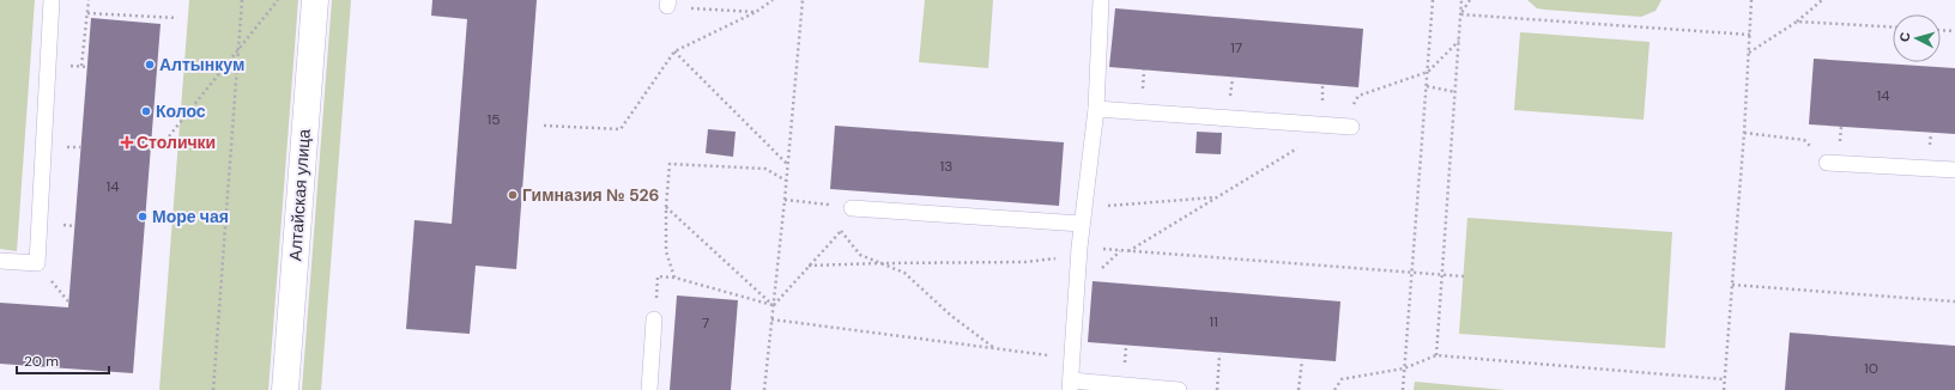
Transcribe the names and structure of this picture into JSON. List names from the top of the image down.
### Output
{
  "streets": {
    "street": ["Алтайская улица"]
  },
  "places": {
    "other": [
      "Алтынкум",
      "Колос",
      "Гимназия № 526",
      "Море чая"
    ],
    "health": ["Столички"]
  },
  "house_numbers": [
    "17",
    "14",
    "15",
    "13",
    "14",
    "11",
    "7",
    "10"
  ],
  "scale_bar": "20 m",
  "north": "left"
}
